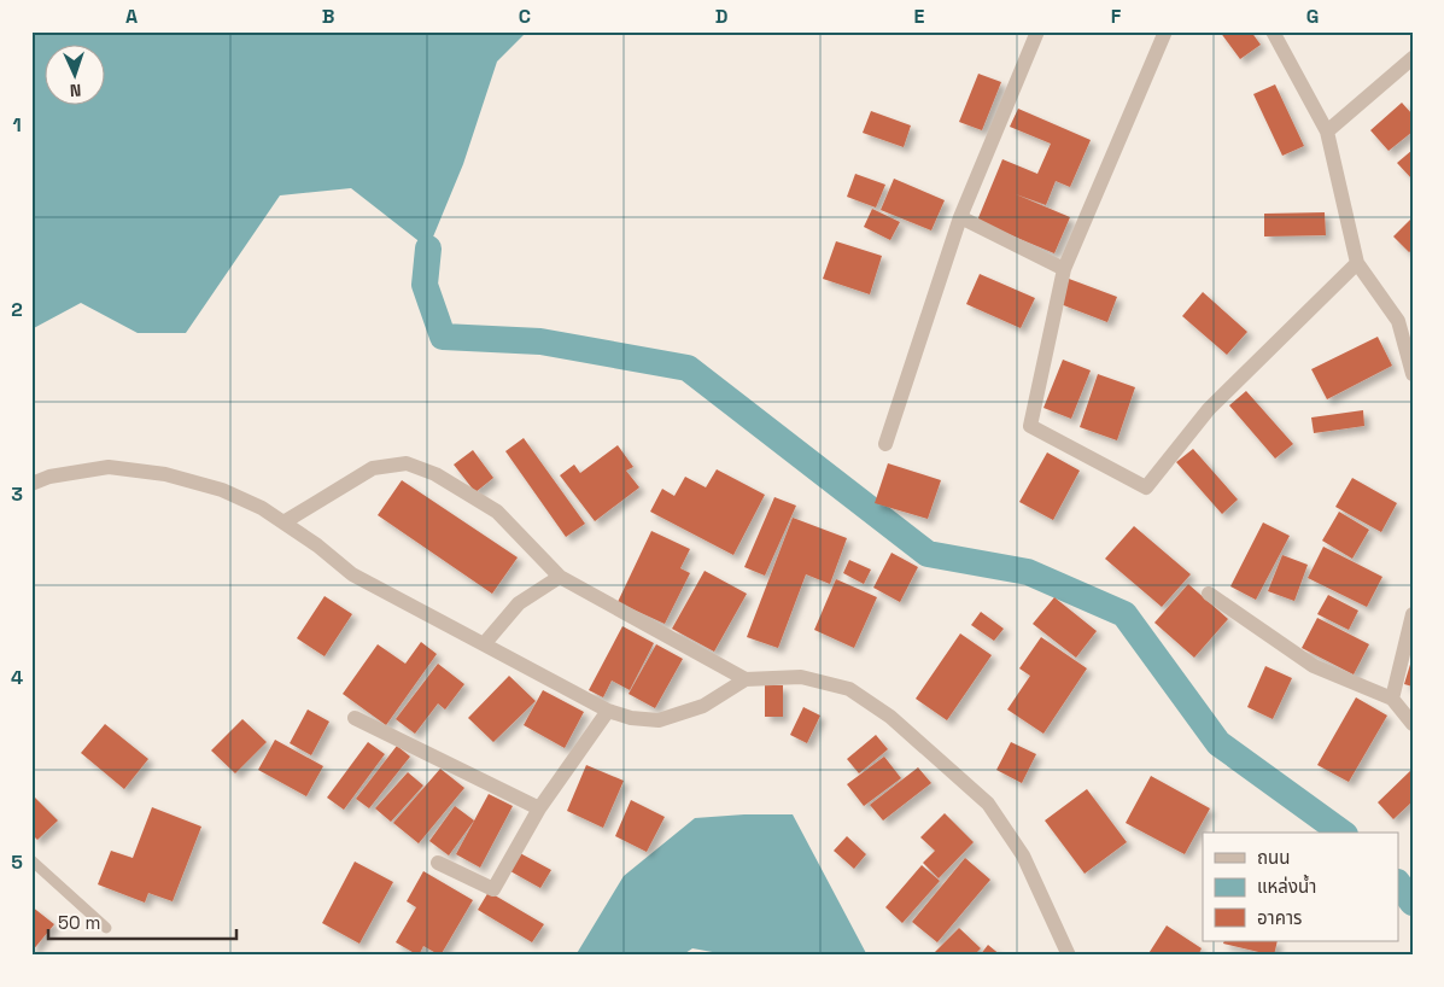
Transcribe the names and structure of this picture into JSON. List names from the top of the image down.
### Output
{
  "legend": ["ถนน", "แหล่งน้ำ", "อาคาร"],
  "scale_bar": "50 m",
  "north": "bottom",
  "grid": {
    "columns": [
      "A",
      "B",
      "C",
      "D",
      "E",
      "F",
      "G"
    ],
    "rows": [
      "1",
      "2",
      "3",
      "4",
      "5"
    ]
  }
}
